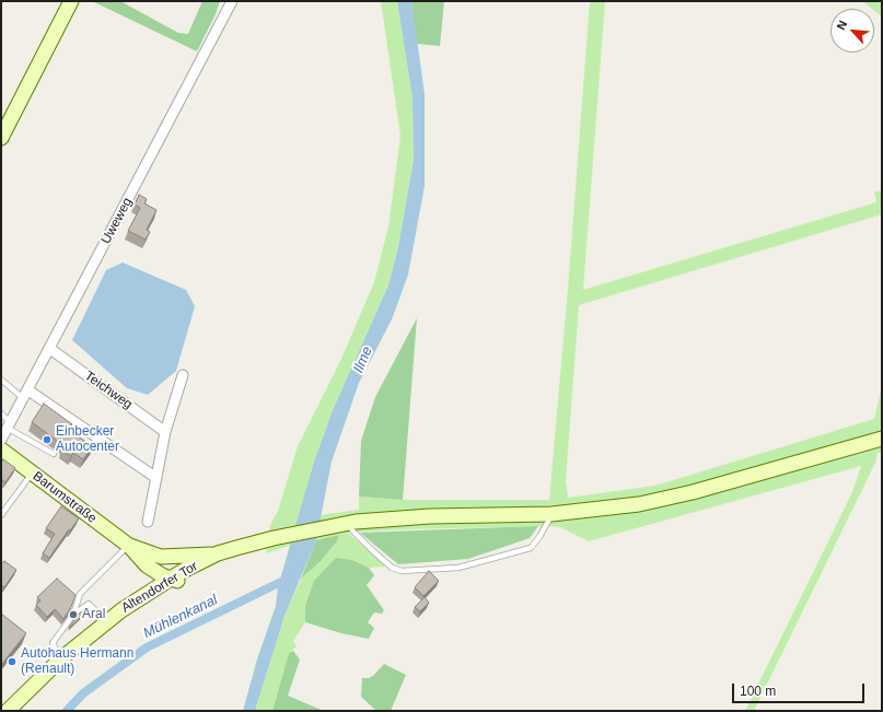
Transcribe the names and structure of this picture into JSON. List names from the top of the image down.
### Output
{
  "streets": {
    "main road": ["Barumstraße", "Altendorfer Tor"],
    "street": ["Uweweg", "Teichweg"]
  },
  "crossings": [
    ["Uweweg", "Teichweg"],
    ["Barumstraße", "Altendorfer Tor"]
  ],
  "water": ["Ilme", "Mühlenkanal"],
  "places": ["Einbecker Autocenter", "Aral", "Autohaus Hermann (Renault)"],
  "scale_bar": "100 m",
  "north": "top left"
}
